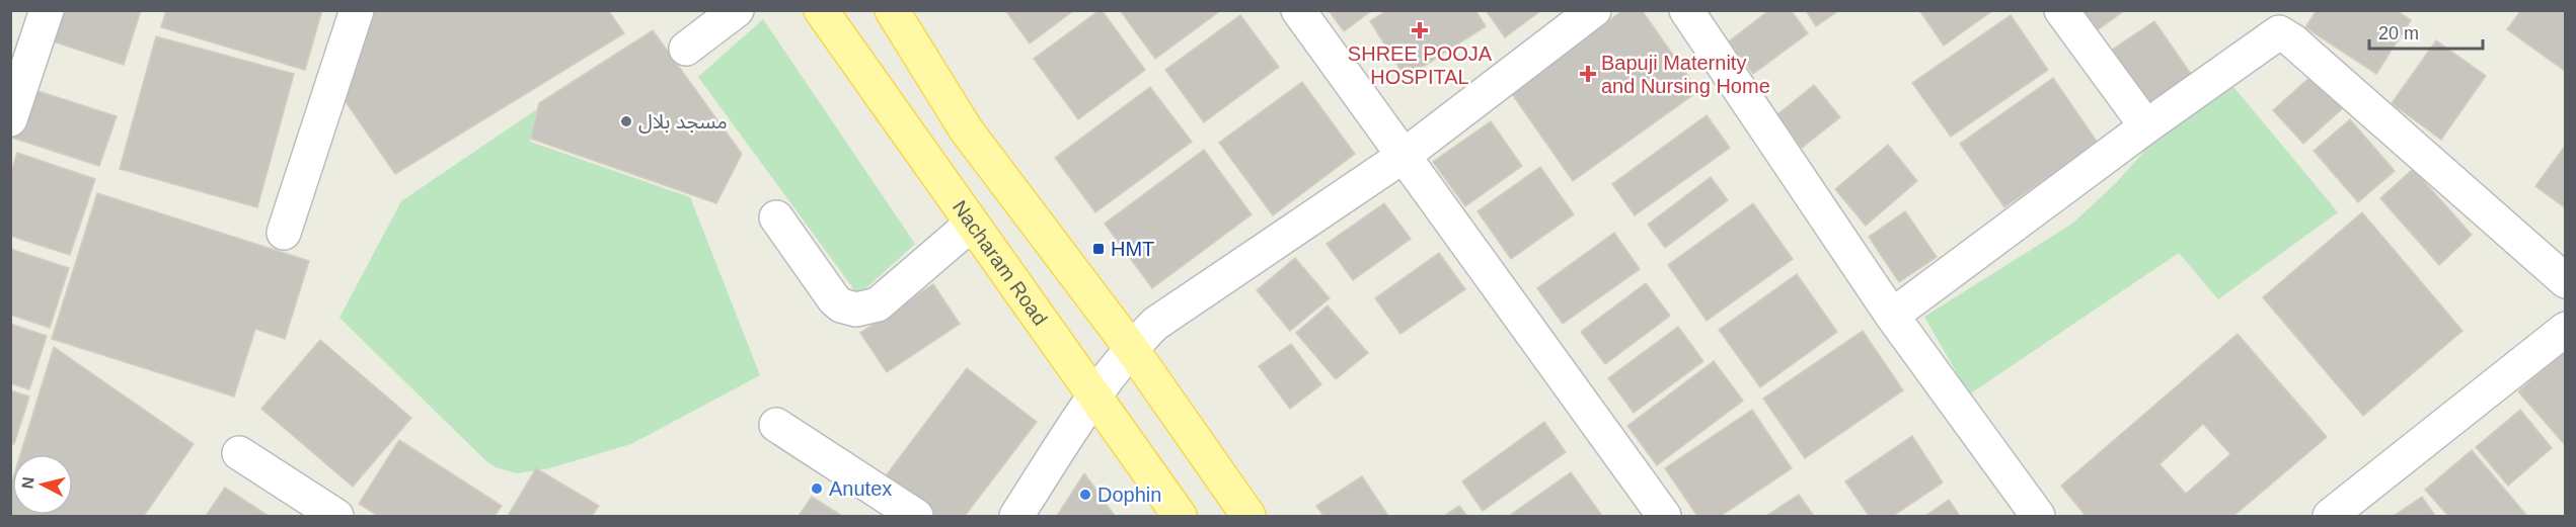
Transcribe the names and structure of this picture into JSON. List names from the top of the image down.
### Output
{
  "streets": {
    "main road": ["Nacharam Road"]
  },
  "places": {
    "health": ["SHREE POOJA HOSPITAL", "Bapuji Maternity and Nursing Home"],
    "other": ["مسجد بلال", "Anutex", "Dophin"],
    "transit": ["HMT"]
  },
  "scale_bar": "20 m",
  "north": "left"
}
